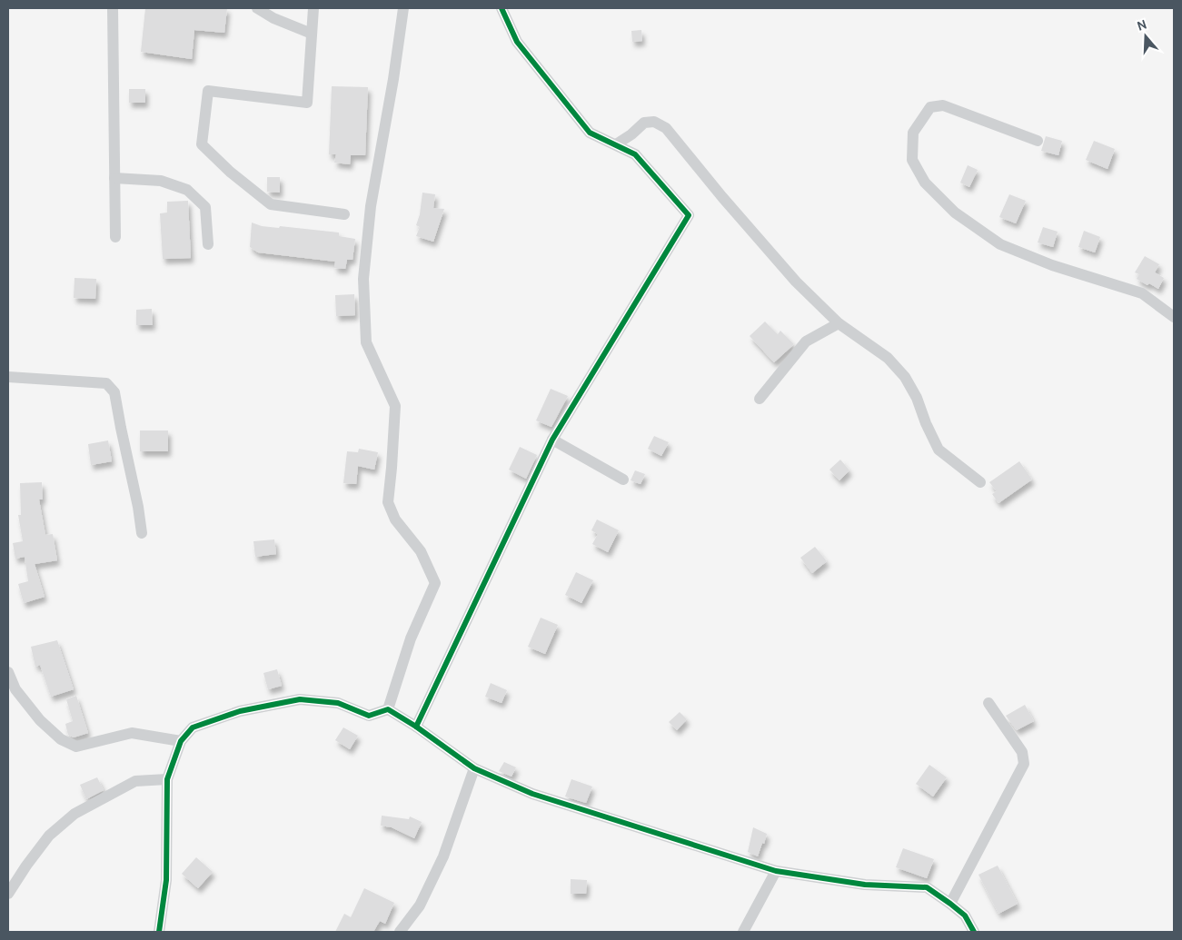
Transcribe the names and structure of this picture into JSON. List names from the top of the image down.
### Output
{
  "north": "top"
}
